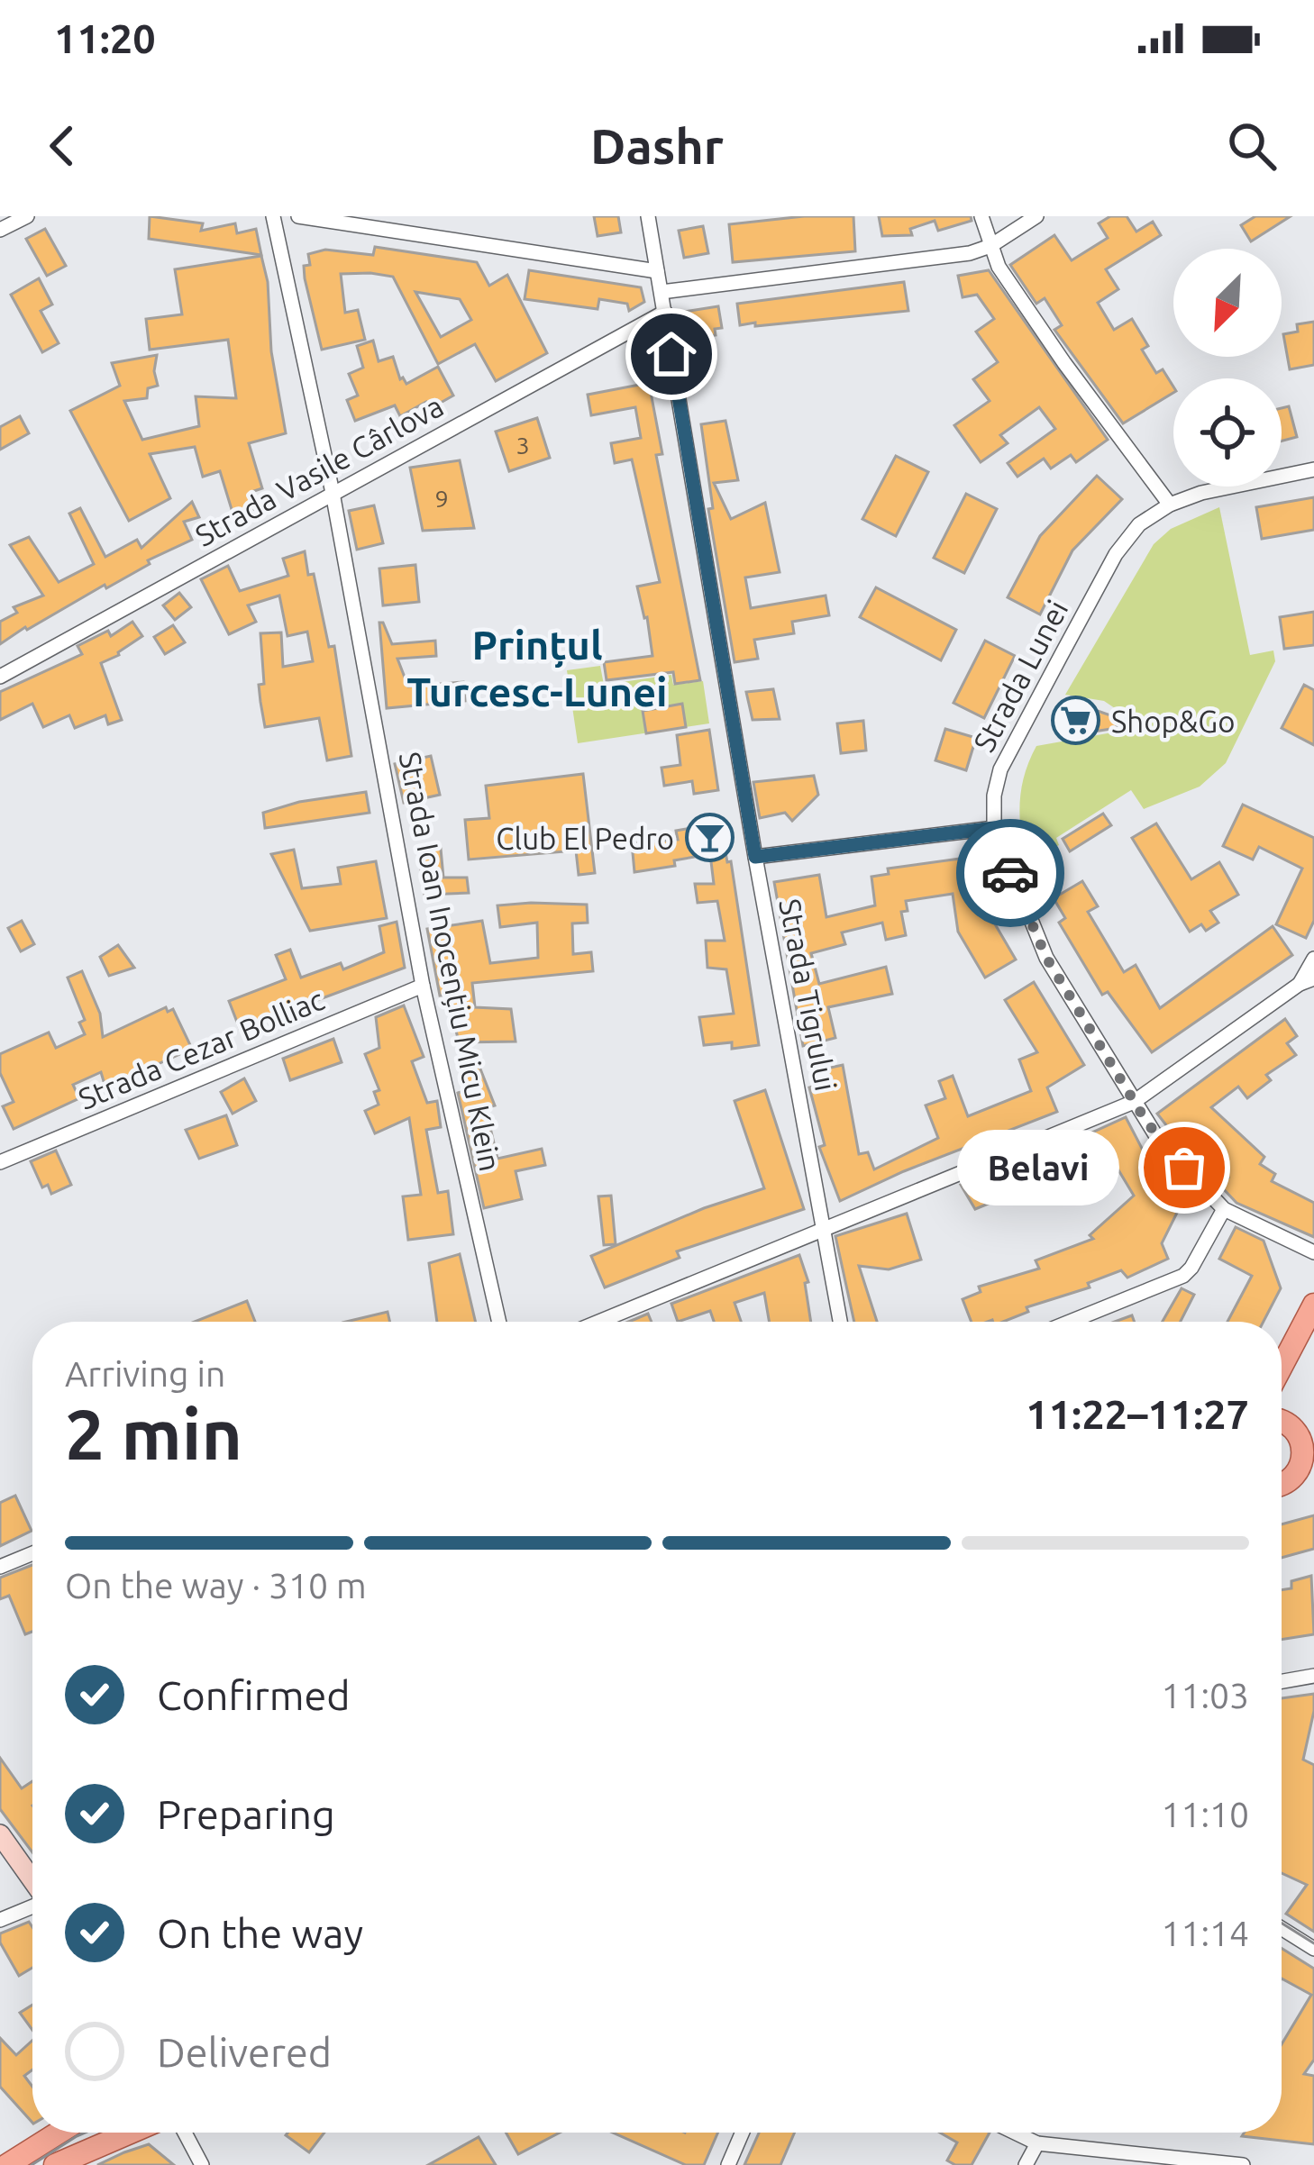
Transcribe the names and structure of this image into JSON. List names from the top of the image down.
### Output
{
  "streets": {
    "street": [
      "Strada Vasile Cârlova",
      "Strada Lunei",
      "Strada Ioan Inocențiu Micu Klein",
      "Strada Tigrului",
      "Strada Cezar Bolliac"
    ]
  },
  "crossings": [
    ["Strada Vasile Cârlova", "Strada Ioan Inocențiu Micu Klein"],
    ["Strada Vasile Cârlova", "Strada Tigrului"],
    ["Strada Ioan Inocențiu Micu Klein", "Strada Cezar Bolliac"]
  ],
  "districts": ["Prințul Turcesc-Lunei"],
  "places": {
    "supermarket": ["Shop&Go"],
    "bar": ["Club El Pedro"],
    "other": ["Belavi"]
  },
  "house_numbers": ["3", "9"],
  "north": "bottom left",
  "page": {
    "status": "11:20",
    "header": "Dashr",
    "bubble": "Belavi",
    "heading": ["2 min", "Arriving in", "11:22–11:27"],
    "bar": "On the way · 310 m",
    "list": [
      ["Confirmed", "11:03"],
      ["Preparing", "11:10"],
      ["On the way", "11:14"],
      "Delivered"
    ]
  }
}
